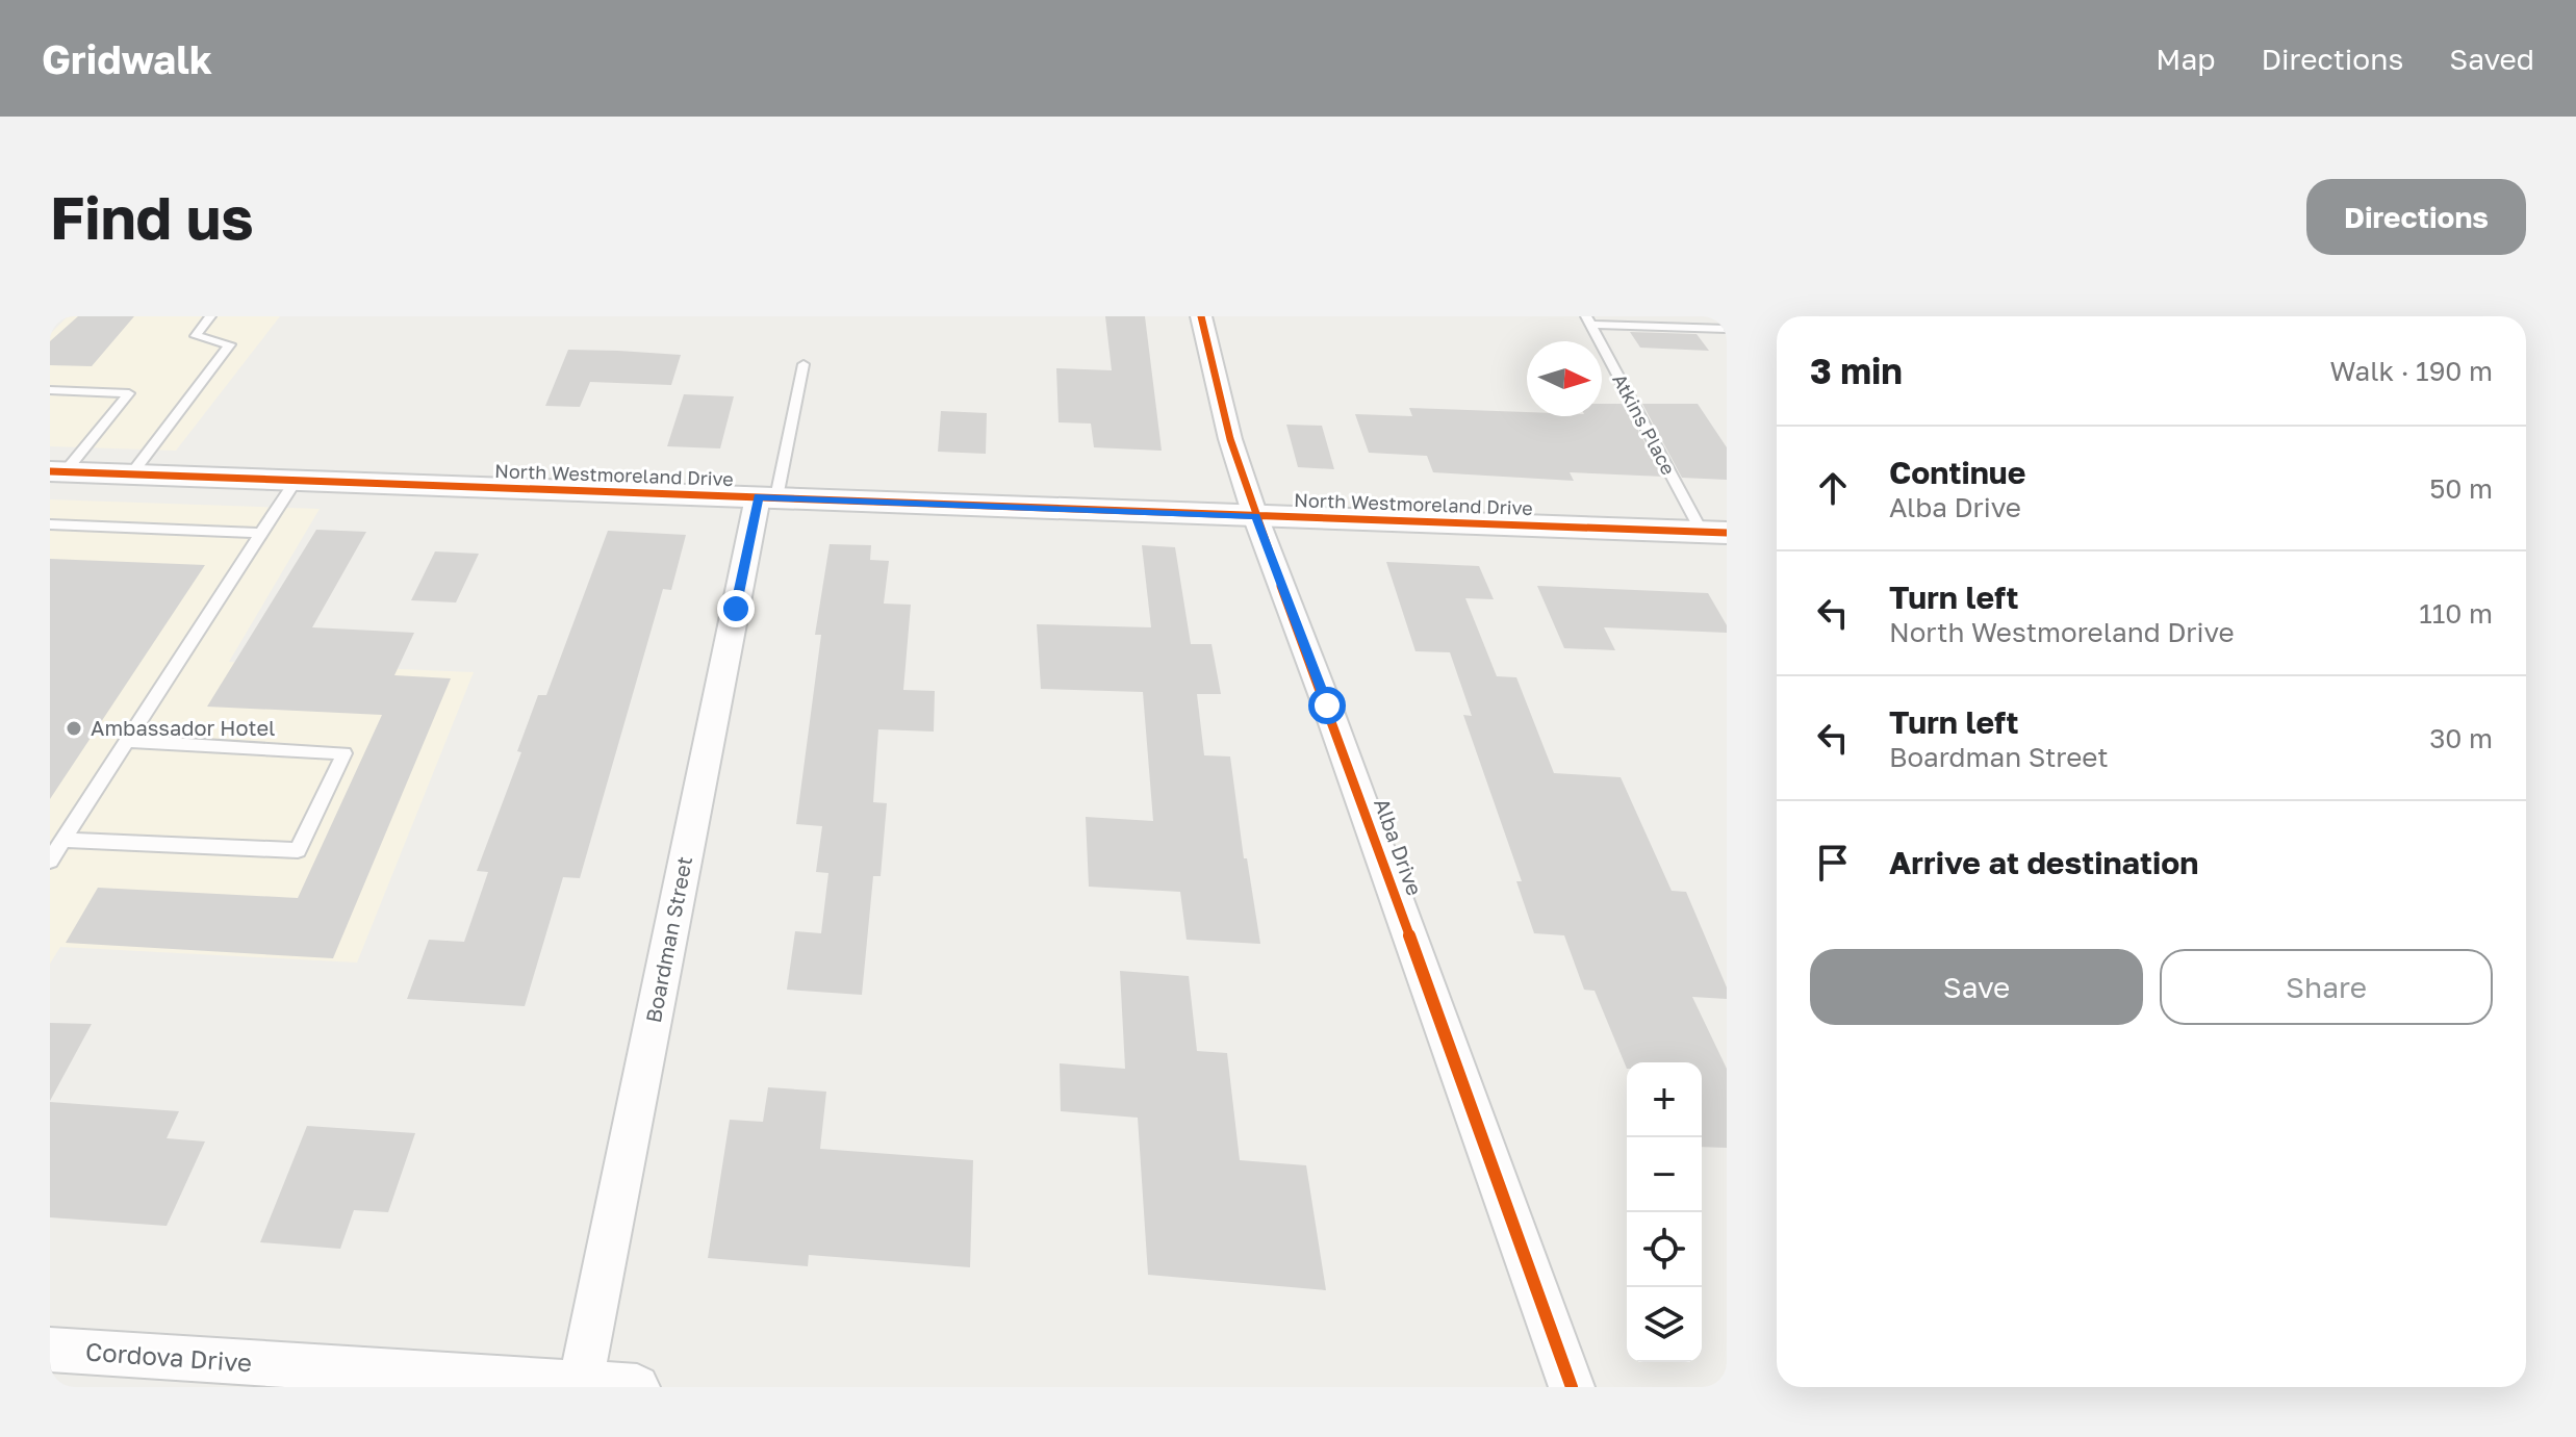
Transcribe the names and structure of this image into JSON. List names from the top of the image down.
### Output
{
  "streets": {
    "street": [
      "North Westmoreland Drive",
      "Alba Drive",
      "Boardman Street",
      "Cordova Drive"
    ],
    "lane": ["Atkins Place"]
  },
  "crossings": [
    ["Atkins Place", "North Westmoreland Drive"],
    ["North Westmoreland Drive", "Alba Drive"],
    ["North Westmoreland Drive", "Boardman Street"],
    ["Boardman Street", "Cordova Drive"]
  ],
  "places": ["Ambassador Hotel"],
  "north": "right",
  "page": {
    "header": "Gridwalk",
    "nav": ["Map", "Directions", "Saved"],
    "buttons": [
      "Directions",
      ["Save", "Share"]
    ],
    "title": "Find us",
    "heading": ["3 min", "Walk · 190 m"],
    "list": [
      ["Continue", "Alba Drive", "50 m"],
      ["Turn left", "North Westmoreland Drive", "110 m"],
      ["Turn left", "Boardman Street", "30 m"],
      "Arrive at destination"
    ],
    "map_buttons": ["+", "−"]
  }
}
